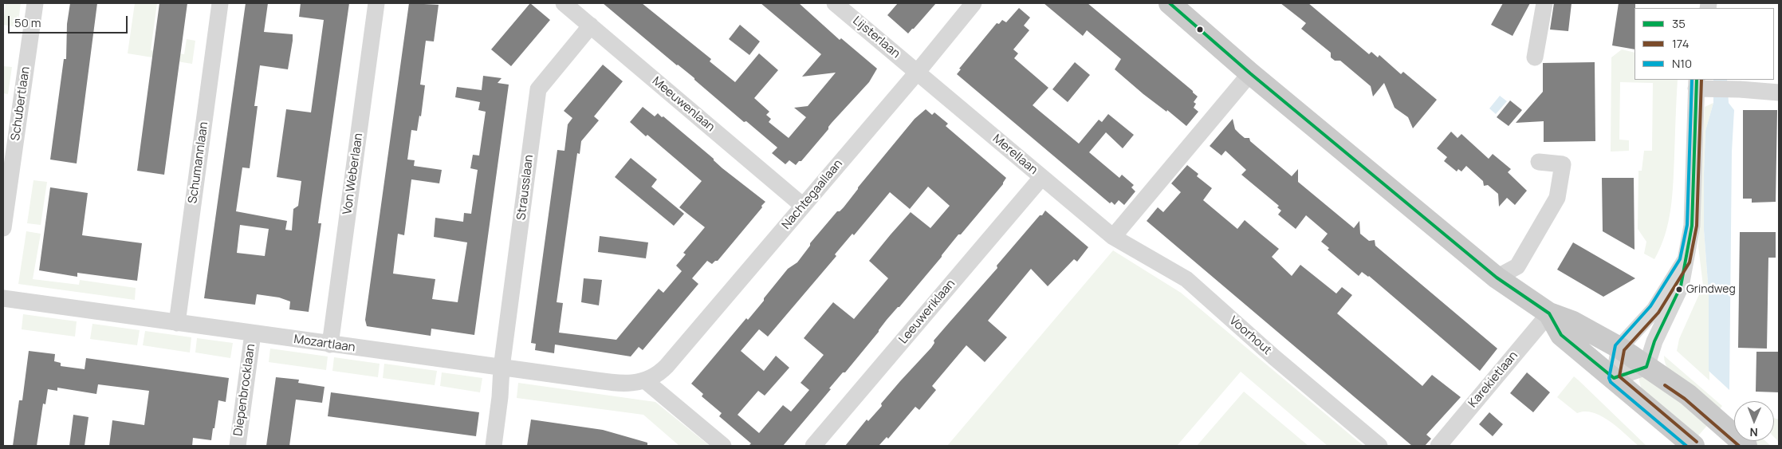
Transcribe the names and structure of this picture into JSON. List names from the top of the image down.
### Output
{
  "streets": {
    "street": [
      "Lijsterlaan",
      "Schubertlaan",
      "Meeuwenlaan",
      "Merellaan",
      "Schumannlaan",
      "Von Weberlaan",
      "Strausslaan",
      "Nachtegaallaan",
      "Leeuweriklaan",
      "Voorhout",
      "Mozartlaan",
      "Karekietlaan",
      "Diepenbrocklaan"
    ]
  },
  "crossings": [
    ["Lijsterlaan", "Merellaan"],
    ["Lijsterlaan", "Nachtegaallaan"],
    ["Meeuwenlaan", "Strausslaan"],
    ["Meeuwenlaan", "Nachtegaallaan"],
    ["Merellaan", "Nachtegaallaan"],
    ["Merellaan", "Leeuweriklaan"],
    ["Merellaan", "Voorhout"],
    ["Schumannlaan", "Mozartlaan"],
    ["Von Weberlaan", "Mozartlaan"],
    ["Strausslaan", "Mozartlaan"],
    ["Nachtegaallaan", "Mozartlaan"],
    ["Mozartlaan", "Diepenbrocklaan"]
  ],
  "places": ["Grindweg"],
  "lines": ["transit line 35", "transit line 174", "transit line N10"],
  "legend": ["35", "174", "N10"],
  "scale_bar": "50 m",
  "north": "bottom"
}
